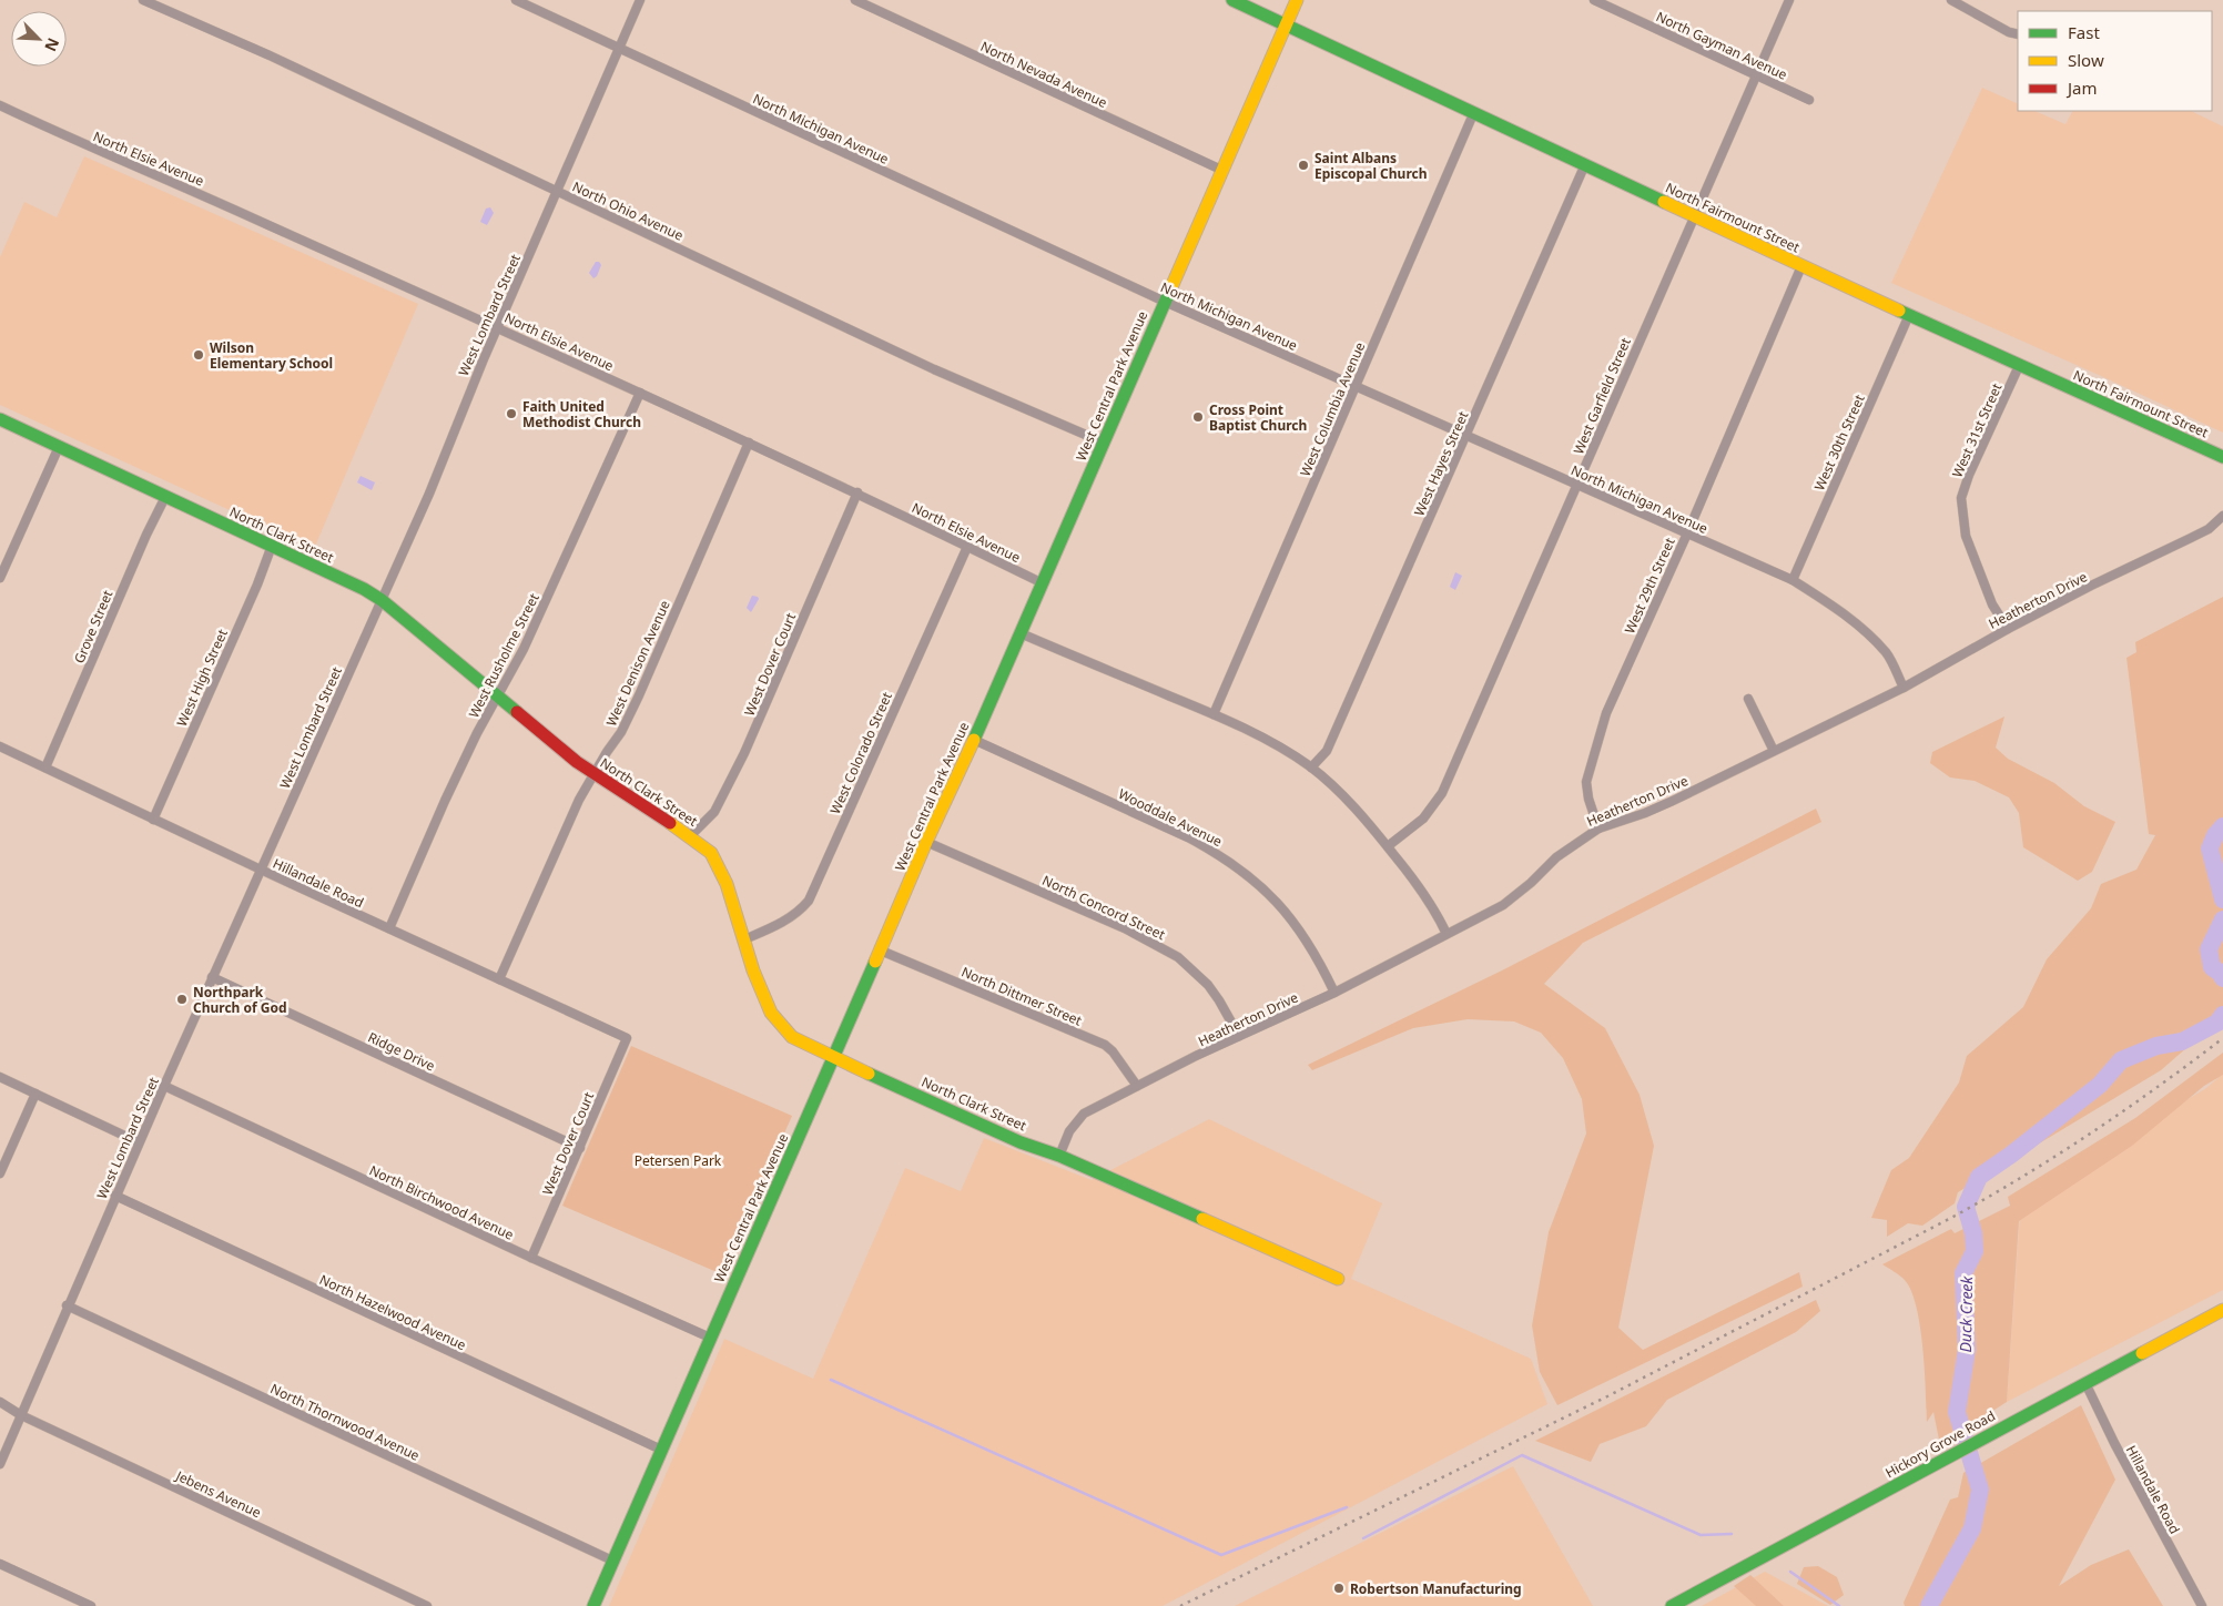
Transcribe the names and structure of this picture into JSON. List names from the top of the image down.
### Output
{
  "streets": {
    "street": [
      "North Gayman Avenue",
      "North Nevada Avenue",
      "North Michigan Avenue",
      "North Elsie Avenue",
      "North Ohio Avenue",
      "North Fairmount Street",
      "West Lombard Street",
      "West Central Park Avenue",
      "West Garfield Street",
      "West Columbia Avenue",
      "West 31st Street",
      "West 30th Street",
      "West Hayes Street",
      "North Clark Street",
      "West 29th Street",
      "Heatherton Drive",
      "Grove Street",
      "West Rusholme Street",
      "West Denison Avenue",
      "West Dover Court",
      "West High Street",
      "West Colorado Street",
      "Wooddale Avenue",
      "Hillandale Road",
      "North Concord Street",
      "North Dittmer Street",
      "Ridge Drive",
      "North Birchwood Avenue",
      "North Hazelwood Avenue",
      "North Thornwood Avenue",
      "Hickory Grove Road",
      "Jebens Avenue"
    ]
  },
  "crossings": [
    ["North Gayman Avenue", "West Garfield Street"],
    ["North Nevada Avenue", "West Central Park Avenue"],
    ["North Michigan Avenue", "West Lombard Street"],
    ["North Michigan Avenue", "West Central Park Avenue"],
    ["North Michigan Avenue", "West Garfield Street"],
    ["North Michigan Avenue", "West Columbia Avenue"],
    ["North Michigan Avenue", "West 30th Street"],
    ["North Michigan Avenue", "West Hayes Street"],
    ["North Michigan Avenue", "West 29th Street"],
    ["North Michigan Avenue", "Heatherton Drive"],
    ["North Elsie Avenue", "West Lombard Street"],
    ["North Elsie Avenue", "West Central Park Avenue"],
    ["North Elsie Avenue", "West Rusholme Street"],
    ["North Elsie Avenue", "West Denison Avenue"],
    ["North Elsie Avenue", "West Dover Court"],
    ["North Elsie Avenue", "West Colorado Street"],
    ["North Ohio Avenue", "West Lombard Street"],
    ["North Ohio Avenue", "West Central Park Avenue"],
    ["North Fairmount Street", "West Central Park Avenue"],
    ["North Fairmount Street", "West Garfield Street"],
    ["North Fairmount Street", "West Columbia Avenue"],
    ["North Fairmount Street", "West 31st Street"],
    ["North Fairmount Street", "West 30th Street"],
    ["North Fairmount Street", "West Hayes Street"],
    ["North Fairmount Street", "West 29th Street"],
    ["West Lombard Street", "North Clark Street"],
    ["West Lombard Street", "Hillandale Road"],
    ["West Lombard Street", "Ridge Drive"],
    ["West Lombard Street", "North Birchwood Avenue"],
    ["West Lombard Street", "North Hazelwood Avenue"],
    ["West Lombard Street", "North Thornwood Avenue"],
    ["West Lombard Street", "Jebens Avenue"],
    ["West Central Park Avenue", "North Clark Street"],
    ["West Central Park Avenue", "Wooddale Avenue"],
    ["West Central Park Avenue", "North Concord Street"],
    ["West Central Park Avenue", "North Dittmer Street"],
    ["West Central Park Avenue", "North Birchwood Avenue"],
    ["West Central Park Avenue", "North Hazelwood Avenue"],
    ["West Central Park Avenue", "North Thornwood Avenue"],
    ["West 31st Street", "Heatherton Drive"],
    ["North Clark Street", "Heatherton Drive"],
    ["North Clark Street", "Grove Street"],
    ["North Clark Street", "West Rusholme Street"],
    ["North Clark Street", "West Denison Avenue"],
    ["North Clark Street", "West Dover Court"],
    ["North Clark Street", "West High Street"],
    ["North Clark Street", "West Colorado Street"],
    ["West 29th Street", "Heatherton Drive"],
    ["Heatherton Drive", "Wooddale Avenue"],
    ["Heatherton Drive", "North Concord Street"],
    ["Heatherton Drive", "North Dittmer Street"],
    ["Grove Street", "Hillandale Road"],
    ["West Rusholme Street", "Hillandale Road"],
    ["West Denison Avenue", "Hillandale Road"],
    ["West Dover Court", "Hillandale Road"],
    ["West Dover Court", "Ridge Drive"],
    ["West Dover Court", "North Birchwood Avenue"],
    ["West High Street", "Hillandale Road"],
    ["Hillandale Road", "Hickory Grove Road"]
  ],
  "water": ["Duck Creek"],
  "parks": ["Petersen Park"],
  "places": [
    "Saint Albans Episcopal Church",
    "Wilson Elementary School",
    "Faith United Methodist Church",
    "Cross Point Baptist Church",
    "Northpark Church of God",
    "Robertson Manufacturing"
  ],
  "legend": ["Fast", "Slow", "Jam"],
  "north": "bottom right"
}
